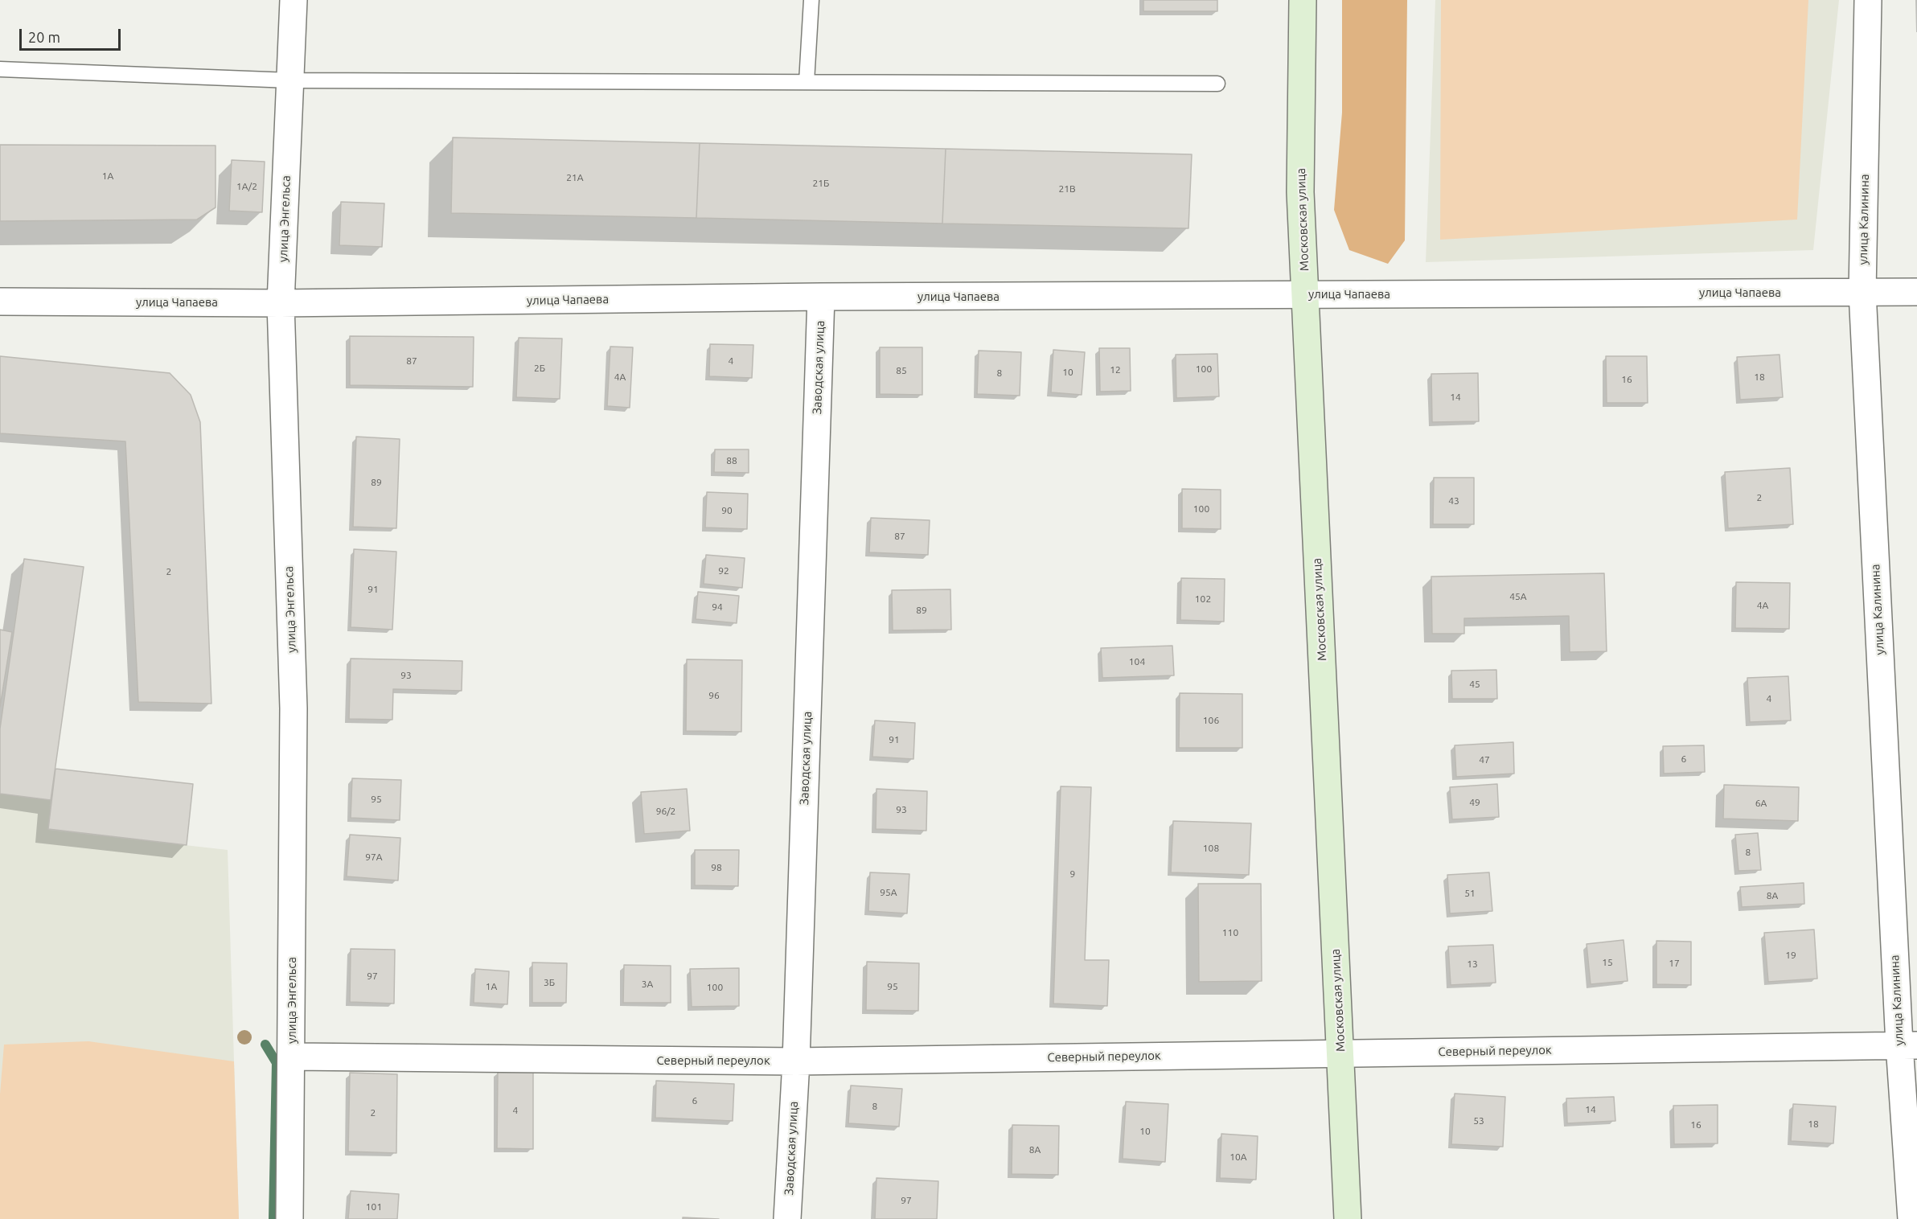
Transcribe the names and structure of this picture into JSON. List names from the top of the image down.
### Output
{
  "streets": {
    "main road": ["Московская улица"],
    "street": [
      "улица Энгельса",
      "улица Калинина",
      "улица Чапаева",
      "Заводская улица",
      "Северный переулок"
    ]
  },
  "crossings": [
    ["улица Энгельса", "улица Чапаева"],
    ["улица Энгельса", "Северный переулок"],
    ["Московская улица", "улица Чапаева"],
    ["Московская улица", "Северный переулок"],
    ["улица Калинина", "улица Чапаева"],
    ["улица Калинина", "Северный переулок"],
    ["улица Чапаева", "Заводская улица"],
    ["Заводская улица", "Северный переулок"]
  ],
  "house_numbers": [
    "1А",
    "21А",
    "21Б",
    "1А/2",
    "21В",
    "87",
    "4",
    "2Б",
    "100",
    "12",
    "85",
    "10",
    "8",
    "4А",
    "18",
    "16",
    "14",
    "88",
    "89",
    "2",
    "43",
    "100",
    "90",
    "87",
    "92",
    "2",
    "91",
    "45А",
    "102",
    "4А",
    "94",
    "89",
    "104",
    "93",
    "45",
    "96",
    "4",
    "106",
    "91",
    "6",
    "47",
    "95",
    "49",
    "6А",
    "93",
    "96/2",
    "108",
    "8",
    "97А",
    "98",
    "9",
    "95А",
    "51",
    "8А",
    "110",
    "19",
    "15",
    "17",
    "13",
    "97",
    "3Б",
    "3А",
    "1А",
    "95",
    "100",
    "6",
    "8",
    "14",
    "4",
    "2",
    "53",
    "18",
    "16",
    "10",
    "8А",
    "10А",
    "97",
    "101"
  ],
  "scale_bar": "20 m"
}
